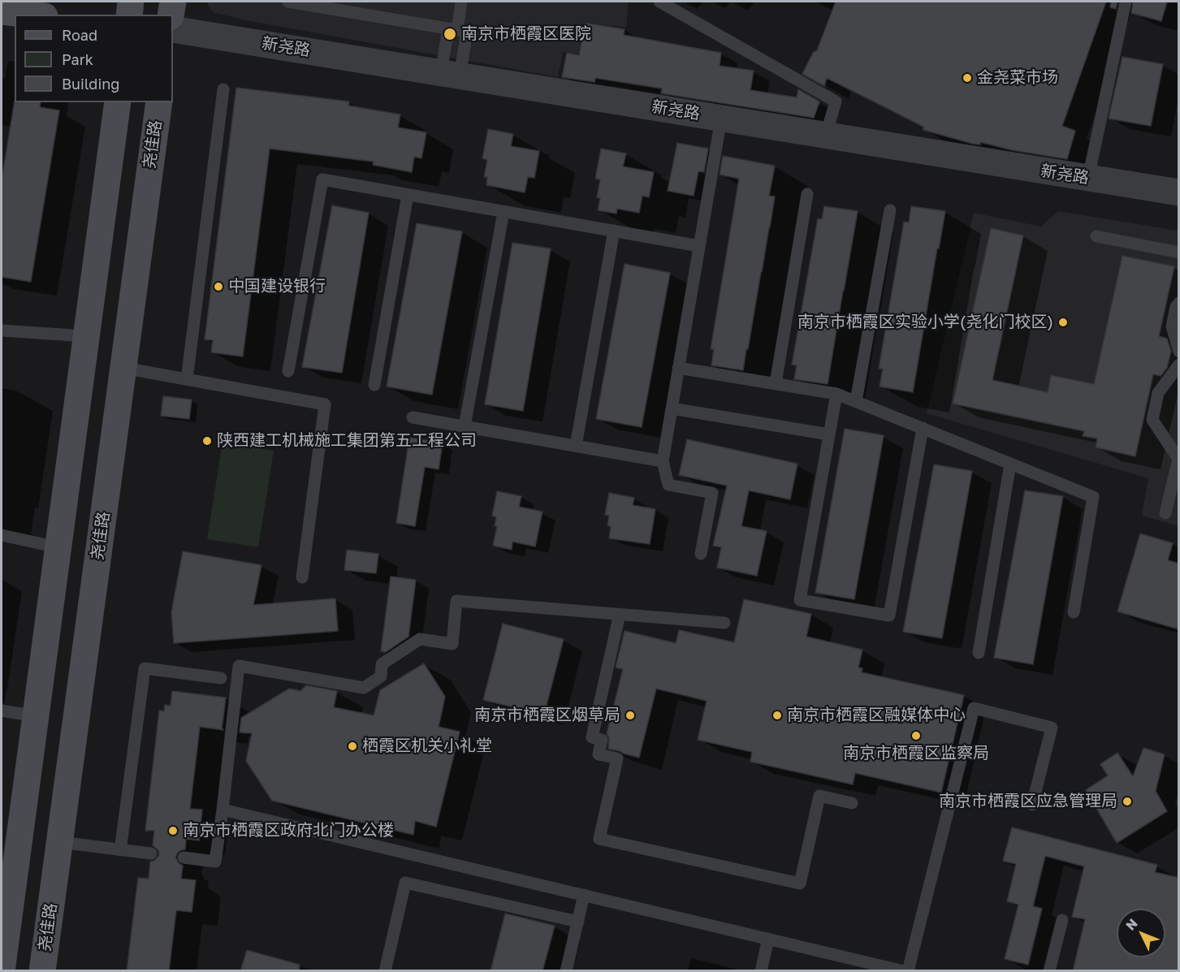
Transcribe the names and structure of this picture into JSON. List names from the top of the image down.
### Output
{
  "streets": {
    "main road": ["尧佳路"],
    "street": ["新尧路"]
  },
  "places": [
    "南京市栖霞区医院",
    "金尧菜市场",
    "中国建设银行",
    "南京市栖霞区实验小学(尧化门校区)",
    "陕西建工机械施工集团第五工程公司",
    "南京市栖霞区烟草局",
    "南京市栖霞区融媒体中心",
    "南京市栖霞区监察局",
    "栖霞区机关小礼堂",
    "南京市栖霞区应急管理局",
    "南京市栖霞区政府北门办公楼"
  ],
  "legend": ["Road", "Park", "Building"],
  "north": "top left"
}
